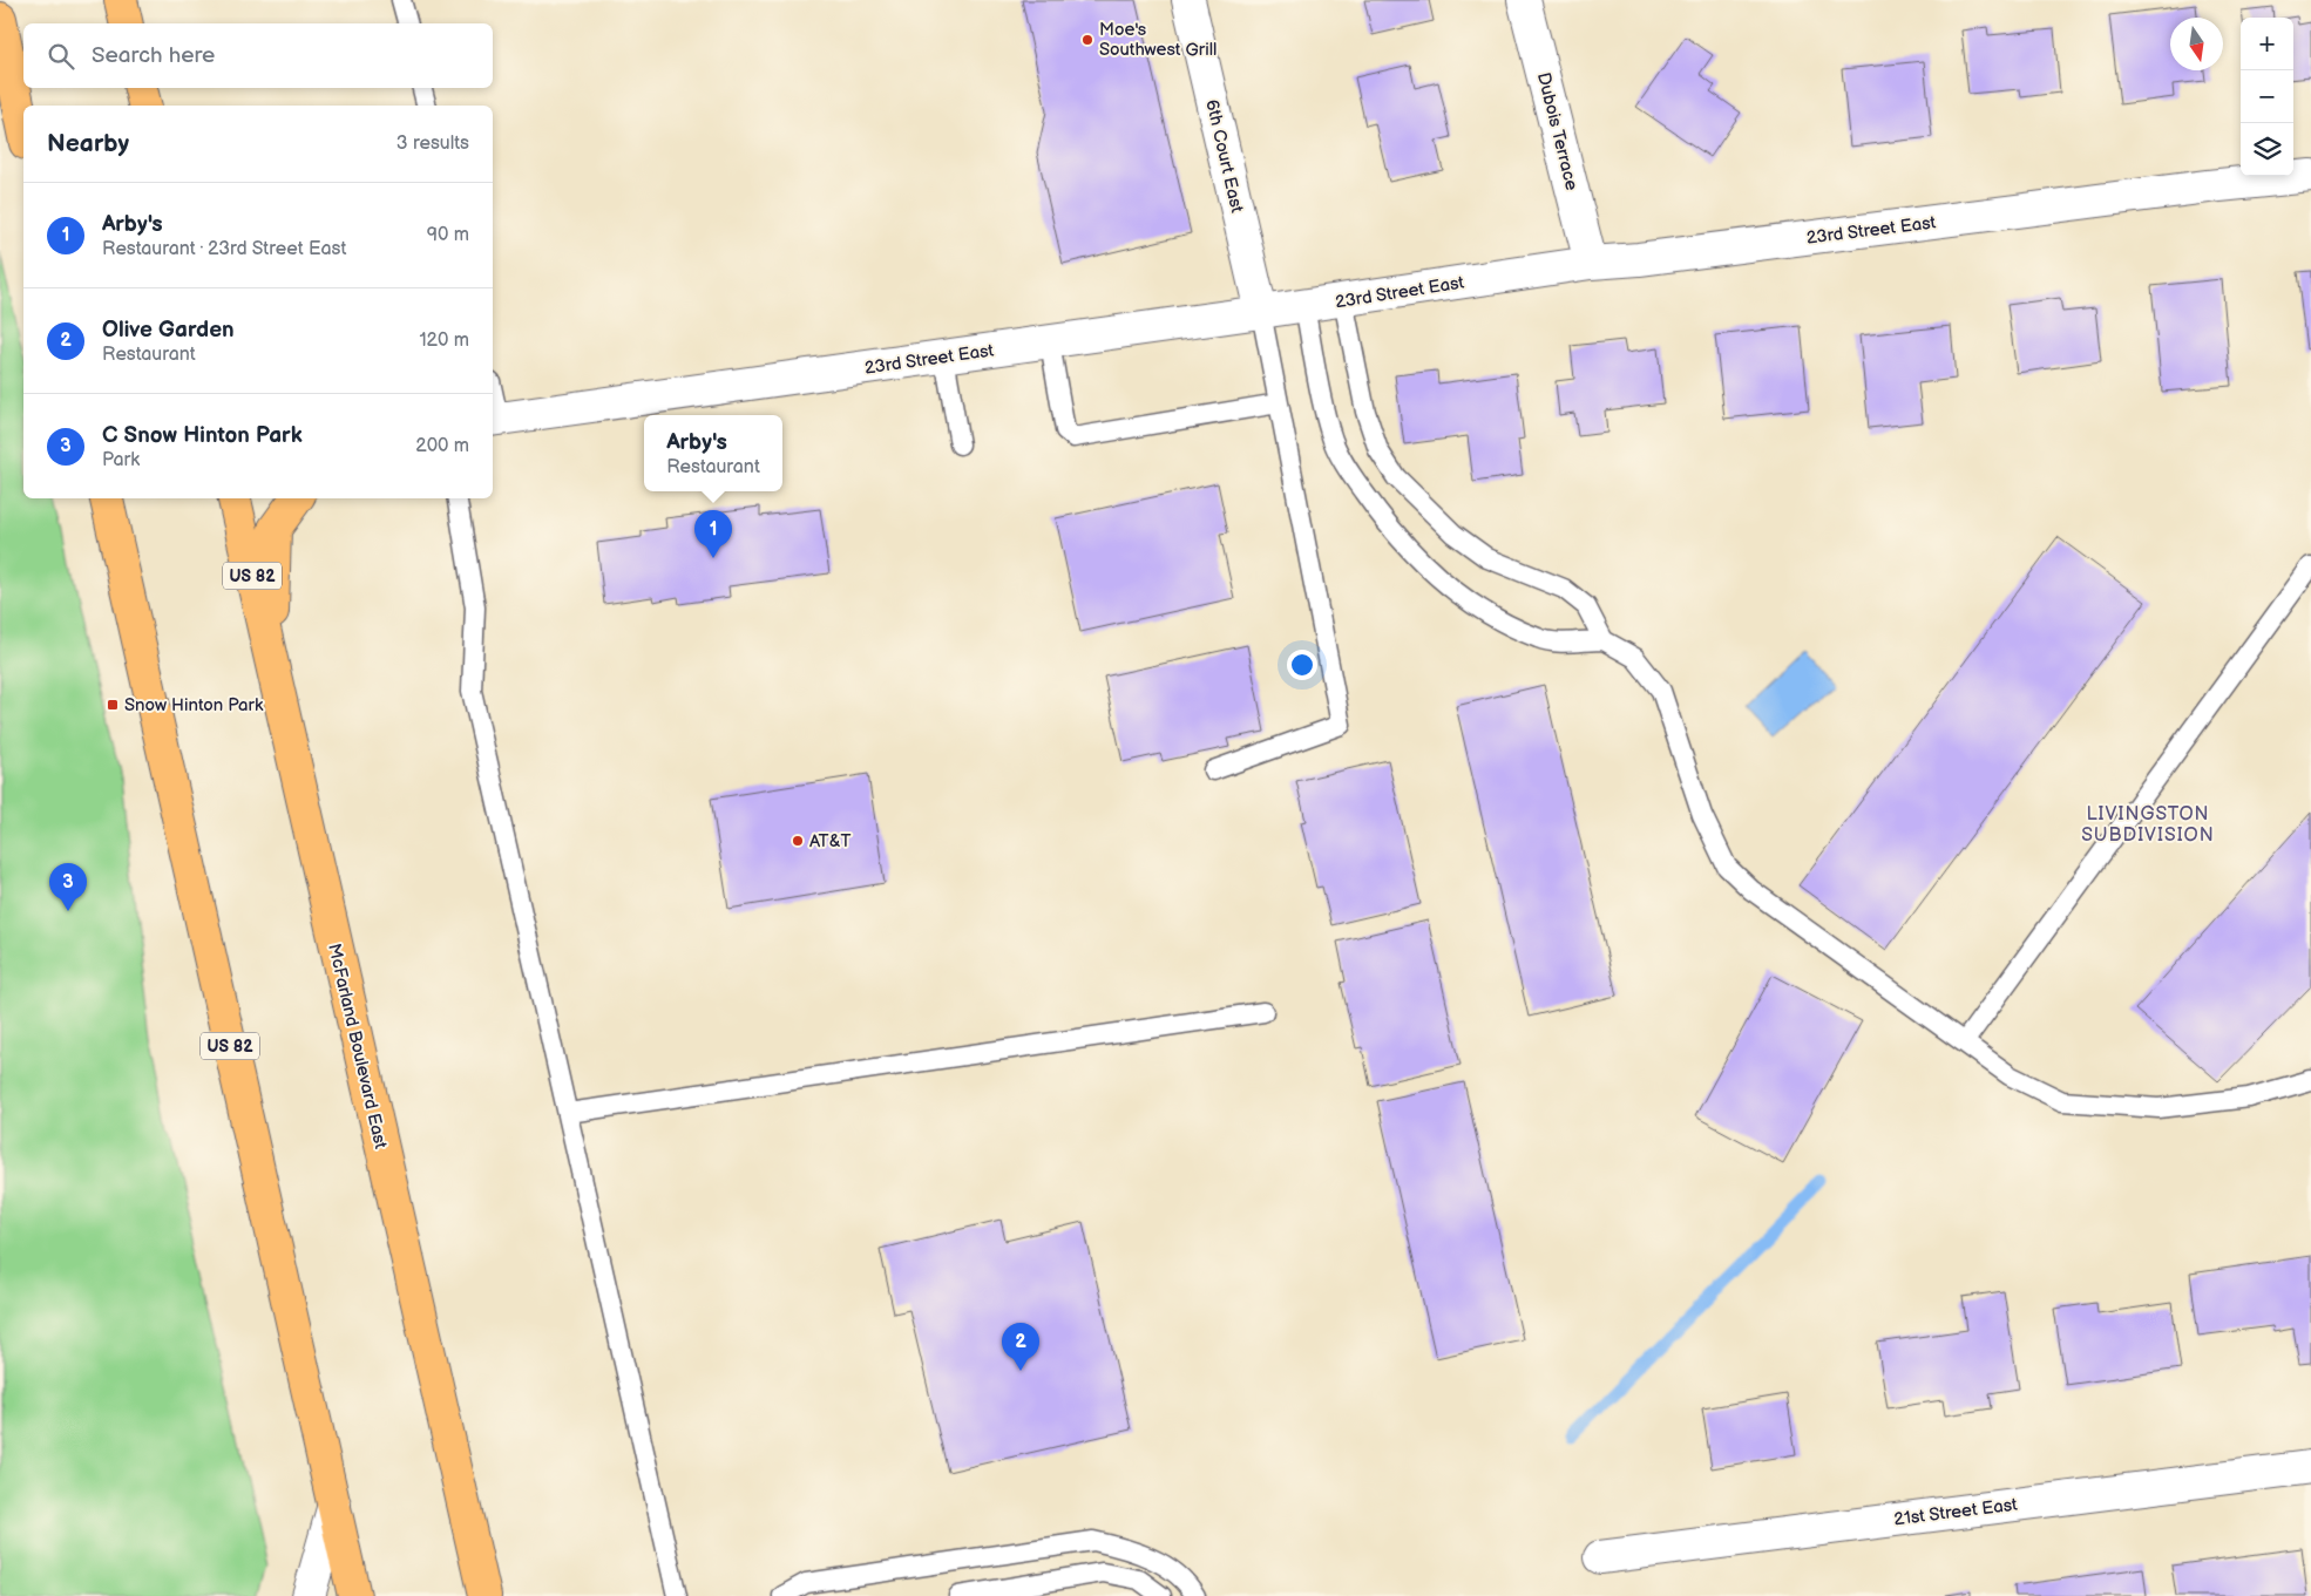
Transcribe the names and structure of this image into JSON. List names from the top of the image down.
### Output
{
  "streets": {
    "highway": ["US 82", "McFarland Boulevard East"],
    "street": [
      "Dubois Terrace",
      "6th Court East",
      "23rd Street East",
      "21st Street East"
    ]
  },
  "crossings": [
    ["Dubois Terrace", "23rd Street East"],
    ["6th Court East", "23rd Street East"]
  ],
  "districts": ["LIVINGSTON SUBDIVISION"],
  "places": {
    "other": ["Moe's Southwest Grill", "AT&T"],
    "transit": ["Snow Hinton Park"]
  },
  "north": "bottom",
  "page": {
    "map_buttons": ["+", "−"],
    "search": "Search here",
    "heading": ["Nearby", "3 results"],
    "list": [
      {
        "mark": "1",
        "name": "Arby's",
        "note": "Restaurant · 23rd Street East",
        "value": "90 m"
      },
      {
        "mark": "2",
        "name": "Olive Garden",
        "note": "Restaurant",
        "value": "120 m"
      },
      {
        "mark": "3",
        "name": "C Snow Hinton Park",
        "note": "Park",
        "value": "200 m"
      }
    ],
    "popup": ["Arby's", "Restaurant"],
    "pins": ["1", "3", "2"]
  }
}
